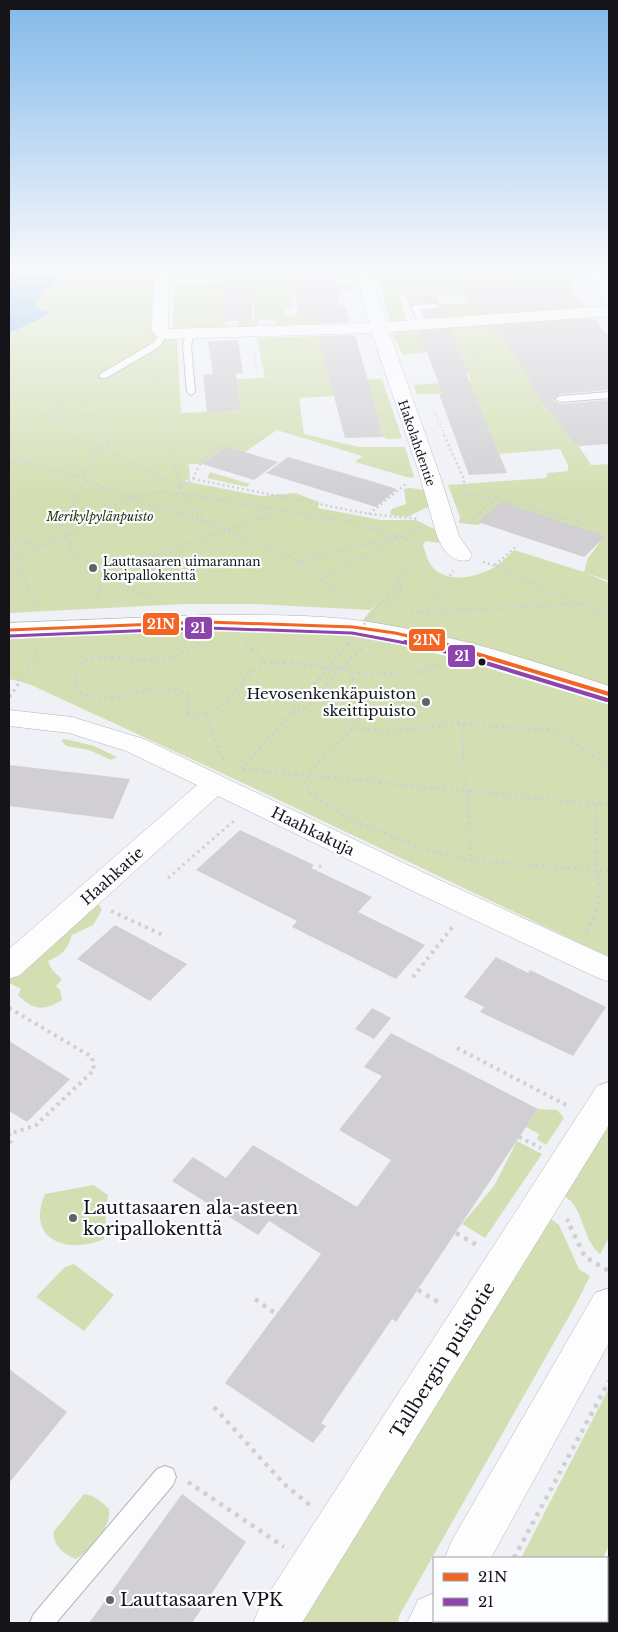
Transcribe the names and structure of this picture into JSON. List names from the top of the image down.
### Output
{
  "streets": {
    "street": [
      "Hakolahdentie",
      "Haahkakuja",
      "Haahkatie",
      "Tallbergin puistotie"
    ]
  },
  "crossings": [
    ["Haahkakuja", "Haahkatie"]
  ],
  "parks": ["Merikylpylänpuisto"],
  "places": [
    "Lauttasaaren uimarannan koripallokenttä",
    "Hevosenkenkäpuiston skeittipuisto",
    "Lauttasaaren ala-asteen koripallokenttä",
    "Lauttasaaren VPK"
  ],
  "lines": ["transit line 21N", "transit line 21"],
  "legend": ["21N", "21"]
}
